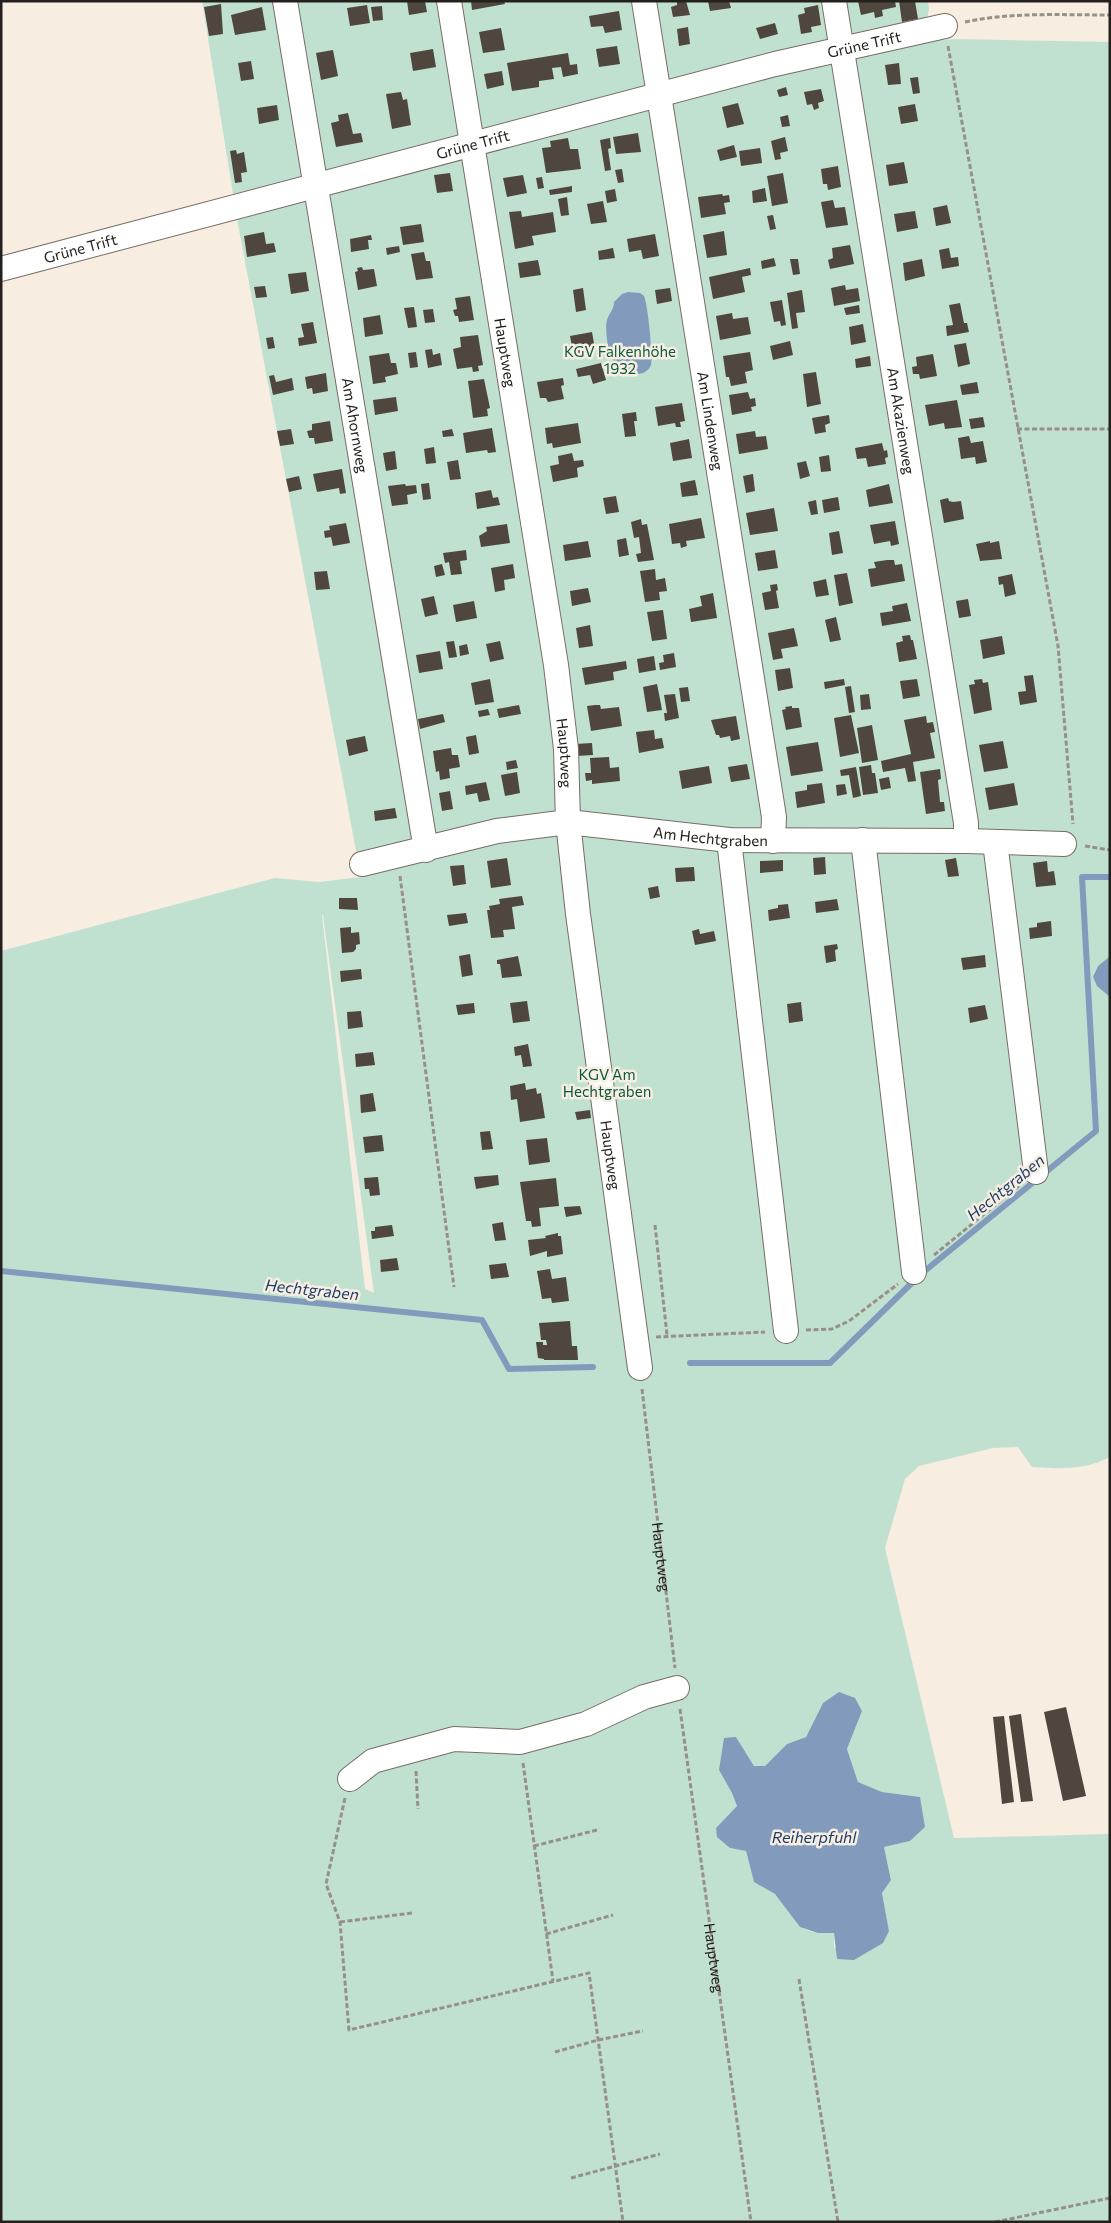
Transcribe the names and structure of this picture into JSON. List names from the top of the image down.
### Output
{
  "streets": {
    "lane": [
      "Grüne Trift",
      "Hauptweg",
      "Am Lindenweg",
      "Am Akazienweg",
      "Am Ahornweg",
      "Am Hechtgraben"
    ]
  },
  "crossings": [
    ["Grüne Trift", "Hauptweg"],
    ["Grüne Trift", "Am Lindenweg"],
    ["Grüne Trift", "Am Akazienweg"],
    ["Grüne Trift", "Am Ahornweg"],
    ["Hauptweg", "Am Hechtgraben"],
    ["Am Lindenweg", "Am Hechtgraben"],
    ["Am Akazienweg", "Am Hechtgraben"],
    ["Am Ahornweg", "Am Hechtgraben"]
  ],
  "water": ["Hechtgraben", "Reiherpfuhl"],
  "parks": ["KGV Falkenhöhe 1932", "KGV Am Hechtgraben"]
}
